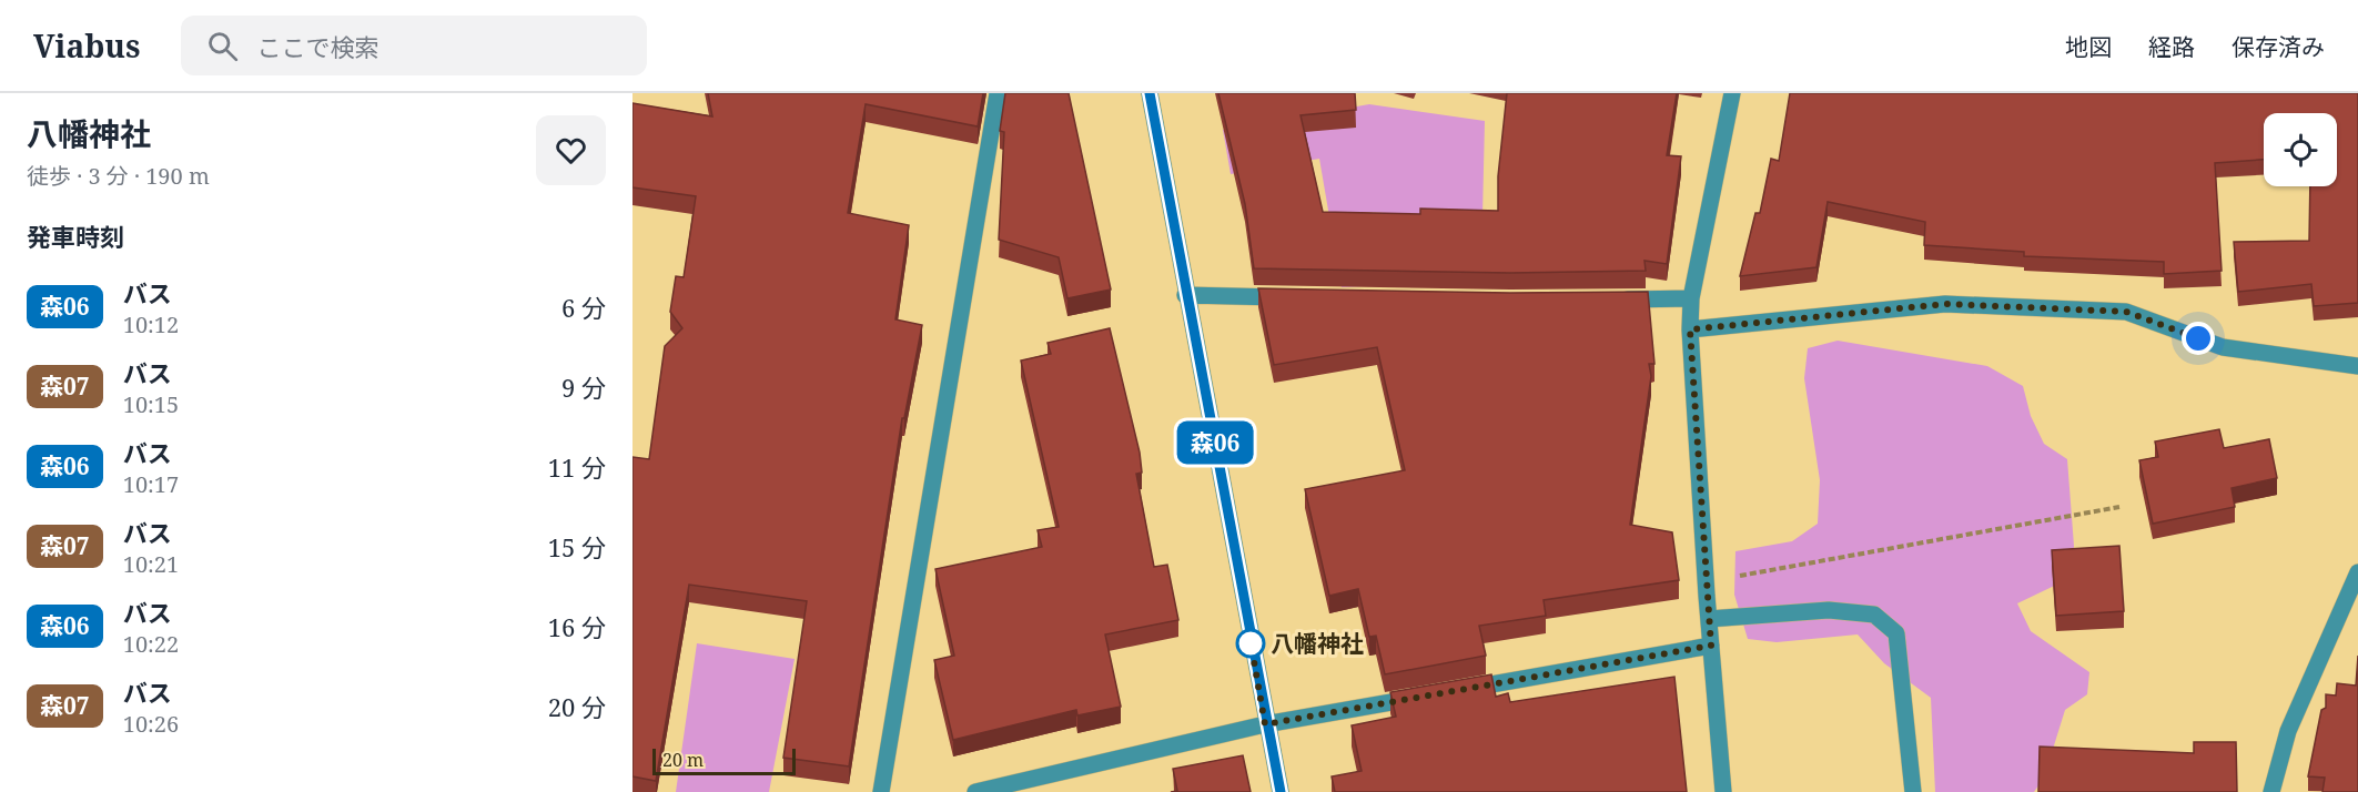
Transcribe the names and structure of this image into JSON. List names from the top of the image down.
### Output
{
  "places": ["八幡神社"],
  "lines": ["bus line 森06"],
  "scale_bar": "20 m",
  "page": {
    "header": "Viabus",
    "search": "ここで検索",
    "nav": ["地図", "経路", "保存済み"],
    "heading": [
      ["八幡神社", "徒歩 · 3 分 · 190 m"],
      "発車時刻"
    ],
    "on_map": "森06",
    "list": [
      {
        "mark": "森06",
        "name": "バス",
        "note": "10:12",
        "value": "6 分"
      },
      {
        "mark": "森07",
        "name": "バス",
        "note": "10:15",
        "value": "9 分"
      },
      {
        "mark": "森06",
        "name": "バス",
        "note": "10:17",
        "value": "11 分"
      },
      {
        "mark": "森07",
        "name": "バス",
        "note": "10:21",
        "value": "15 分"
      },
      {
        "mark": "森06",
        "name": "バス",
        "note": "10:22",
        "value": "16 分"
      },
      {
        "mark": "森07",
        "name": "バス",
        "note": "10:26",
        "value": "20 分"
      }
    ],
    "scale": "20 m"
  }
}
